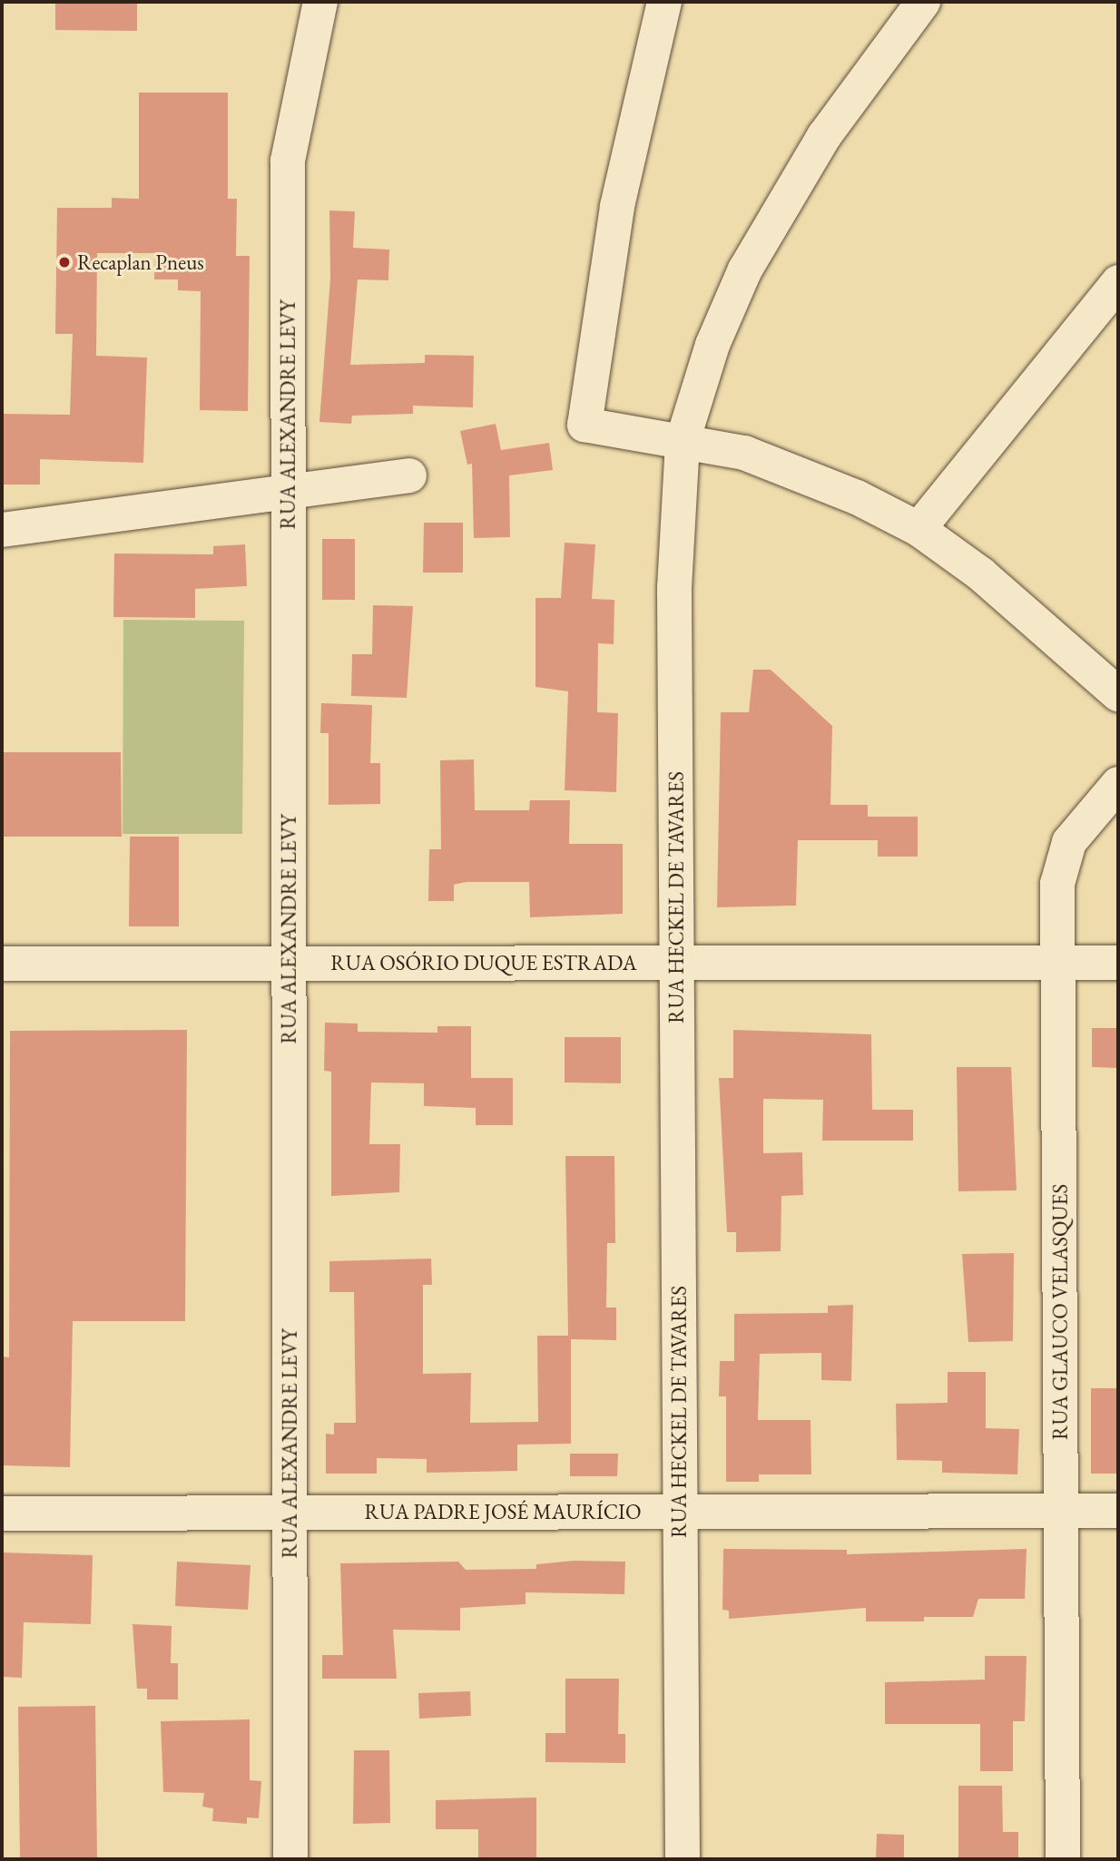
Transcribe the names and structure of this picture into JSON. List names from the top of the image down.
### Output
{
  "streets": {
    "street": [
      "RUA ALEXANDRE LEVY",
      "RUA HECKEL DE TAVARES",
      "RUA OSÓRIO DUQUE ESTRADA",
      "RUA GLAUCO VELASQUES",
      "RUA PADRE JOSÉ MAURÍCIO"
    ]
  },
  "crossings": [
    ["RUA ALEXANDRE LEVY", "RUA OSÓRIO DUQUE ESTRADA"],
    ["RUA ALEXANDRE LEVY", "RUA PADRE JOSÉ MAURÍCIO"],
    ["RUA HECKEL DE TAVARES", "RUA OSÓRIO DUQUE ESTRADA"],
    ["RUA HECKEL DE TAVARES", "RUA PADRE JOSÉ MAURÍCIO"],
    ["RUA OSÓRIO DUQUE ESTRADA", "RUA GLAUCO VELASQUES"],
    ["RUA GLAUCO VELASQUES", "RUA PADRE JOSÉ MAURÍCIO"]
  ],
  "places": ["Recaplan Pneus"]
}
